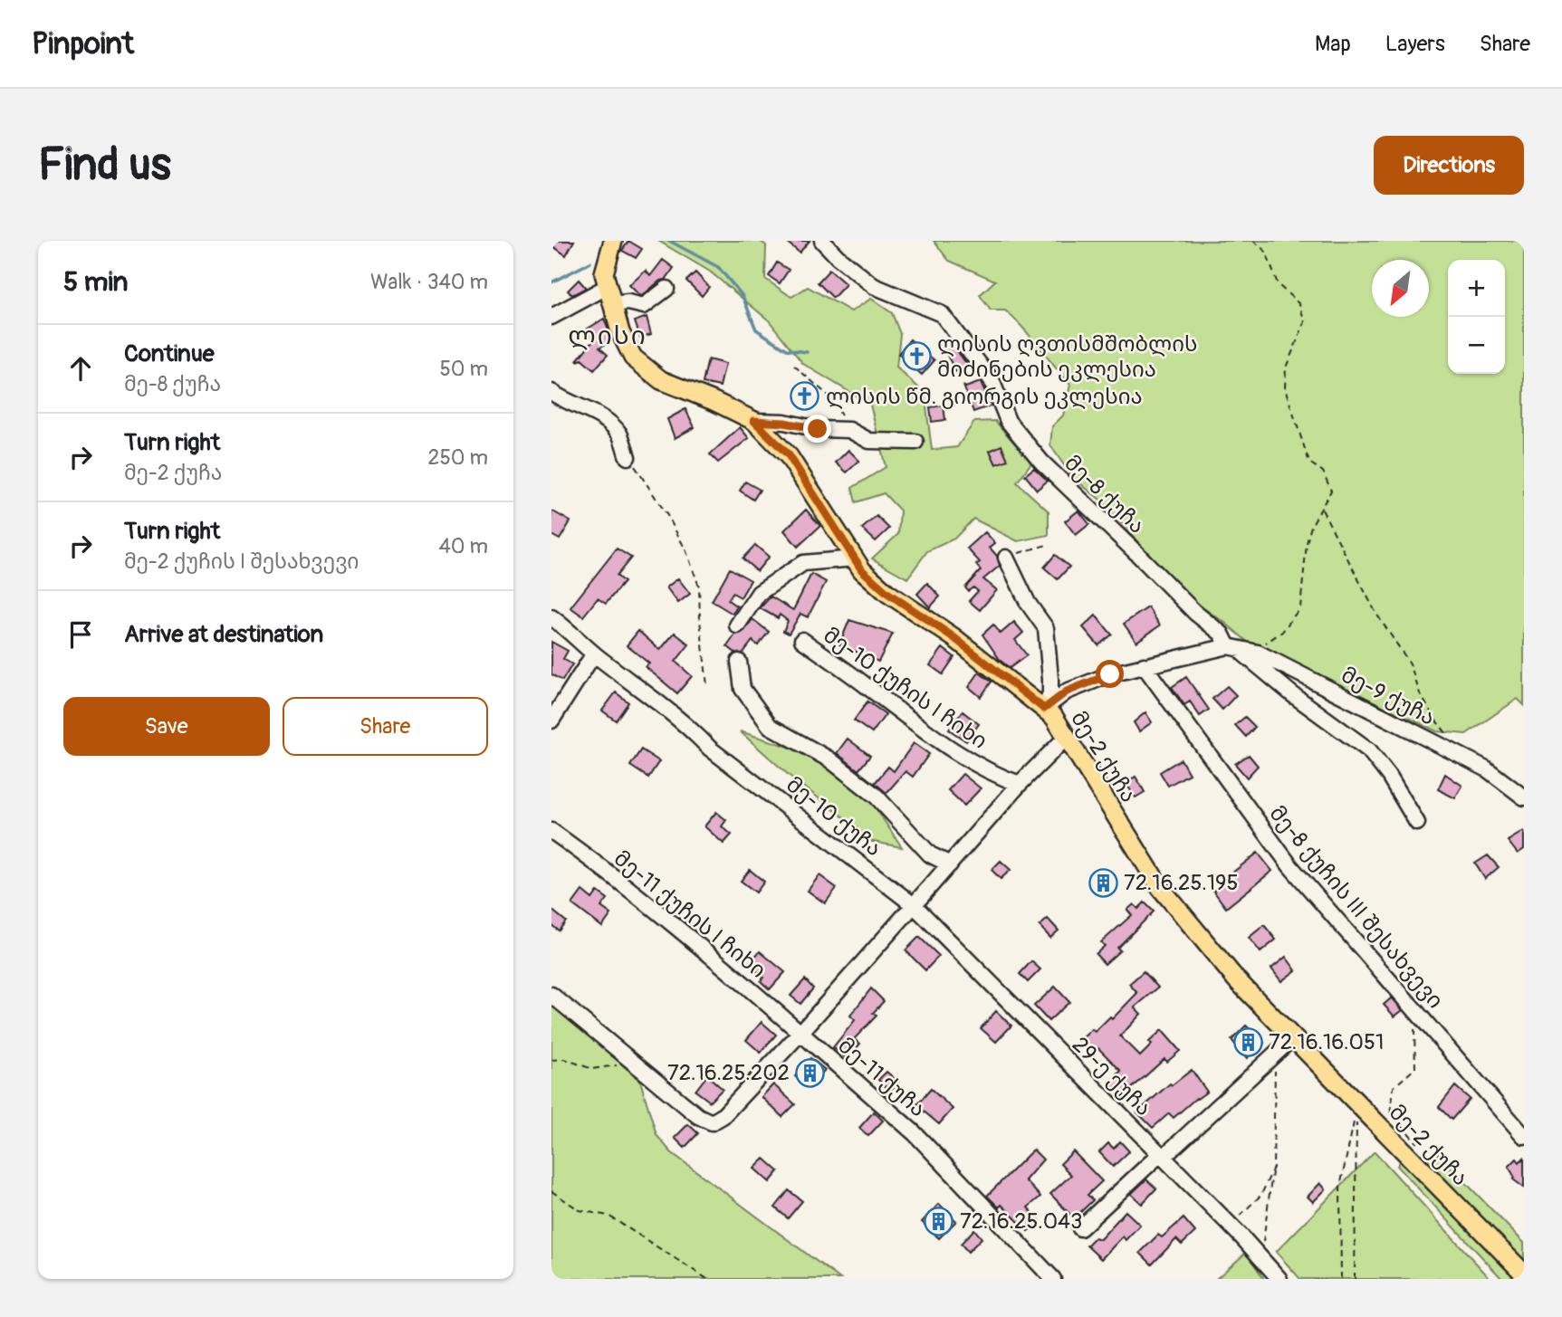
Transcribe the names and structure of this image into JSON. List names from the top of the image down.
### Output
{
  "streets": {
    "main road": ["მე-2 ქუჩა"],
    "street": [
      "მე-8 ქუჩა",
      "მე-10 ქუჩის I ჩიხი",
      "მე-9 ქუჩა",
      "მე-10 ქუჩა",
      "მე-8 ქუჩის III შესახვევი",
      "მე-11 ქუჩის I ჩიხი",
      "29-ე ქუჩა",
      "მე-11 ქუჩა"
    ]
  },
  "crossings": [
    ["მე-8 ქუჩა", "მე-9 ქუჩა"],
    ["მე-10 ქუჩა", "29-ე ქუჩა"],
    ["მე-11 ქუჩის I ჩიხი", "მე-11 ქუჩა"]
  ],
  "districts": ["ლისი"],
  "places": {
    "church": ["ლისის ღვთისმშობლის მიძინების ეკლესია", "ლისის წმ. გიორგის ეკლესია"],
    "building": [
      "72.16.25.195",
      "72.16.16.051",
      "72.16.25.202",
      "72.16.25.043"
    ]
  },
  "north": "bottom left",
  "page": {
    "header": "Pinpoint",
    "nav": ["Map", "Layers", "Share"],
    "buttons": [
      "Directions",
      ["Save", "Share"]
    ],
    "title": "Find us",
    "heading": ["5 min", "Walk · 340 m"],
    "map_buttons": ["+", "−"],
    "list": [
      ["Continue", "მე-8 ქუჩა", "50 m"],
      ["Turn right", "მე-2 ქუჩა", "250 m"],
      ["Turn right", "მე-2 ქუჩის I შესახვევი", "40 m"],
      "Arrive at destination"
    ]
  }
}
